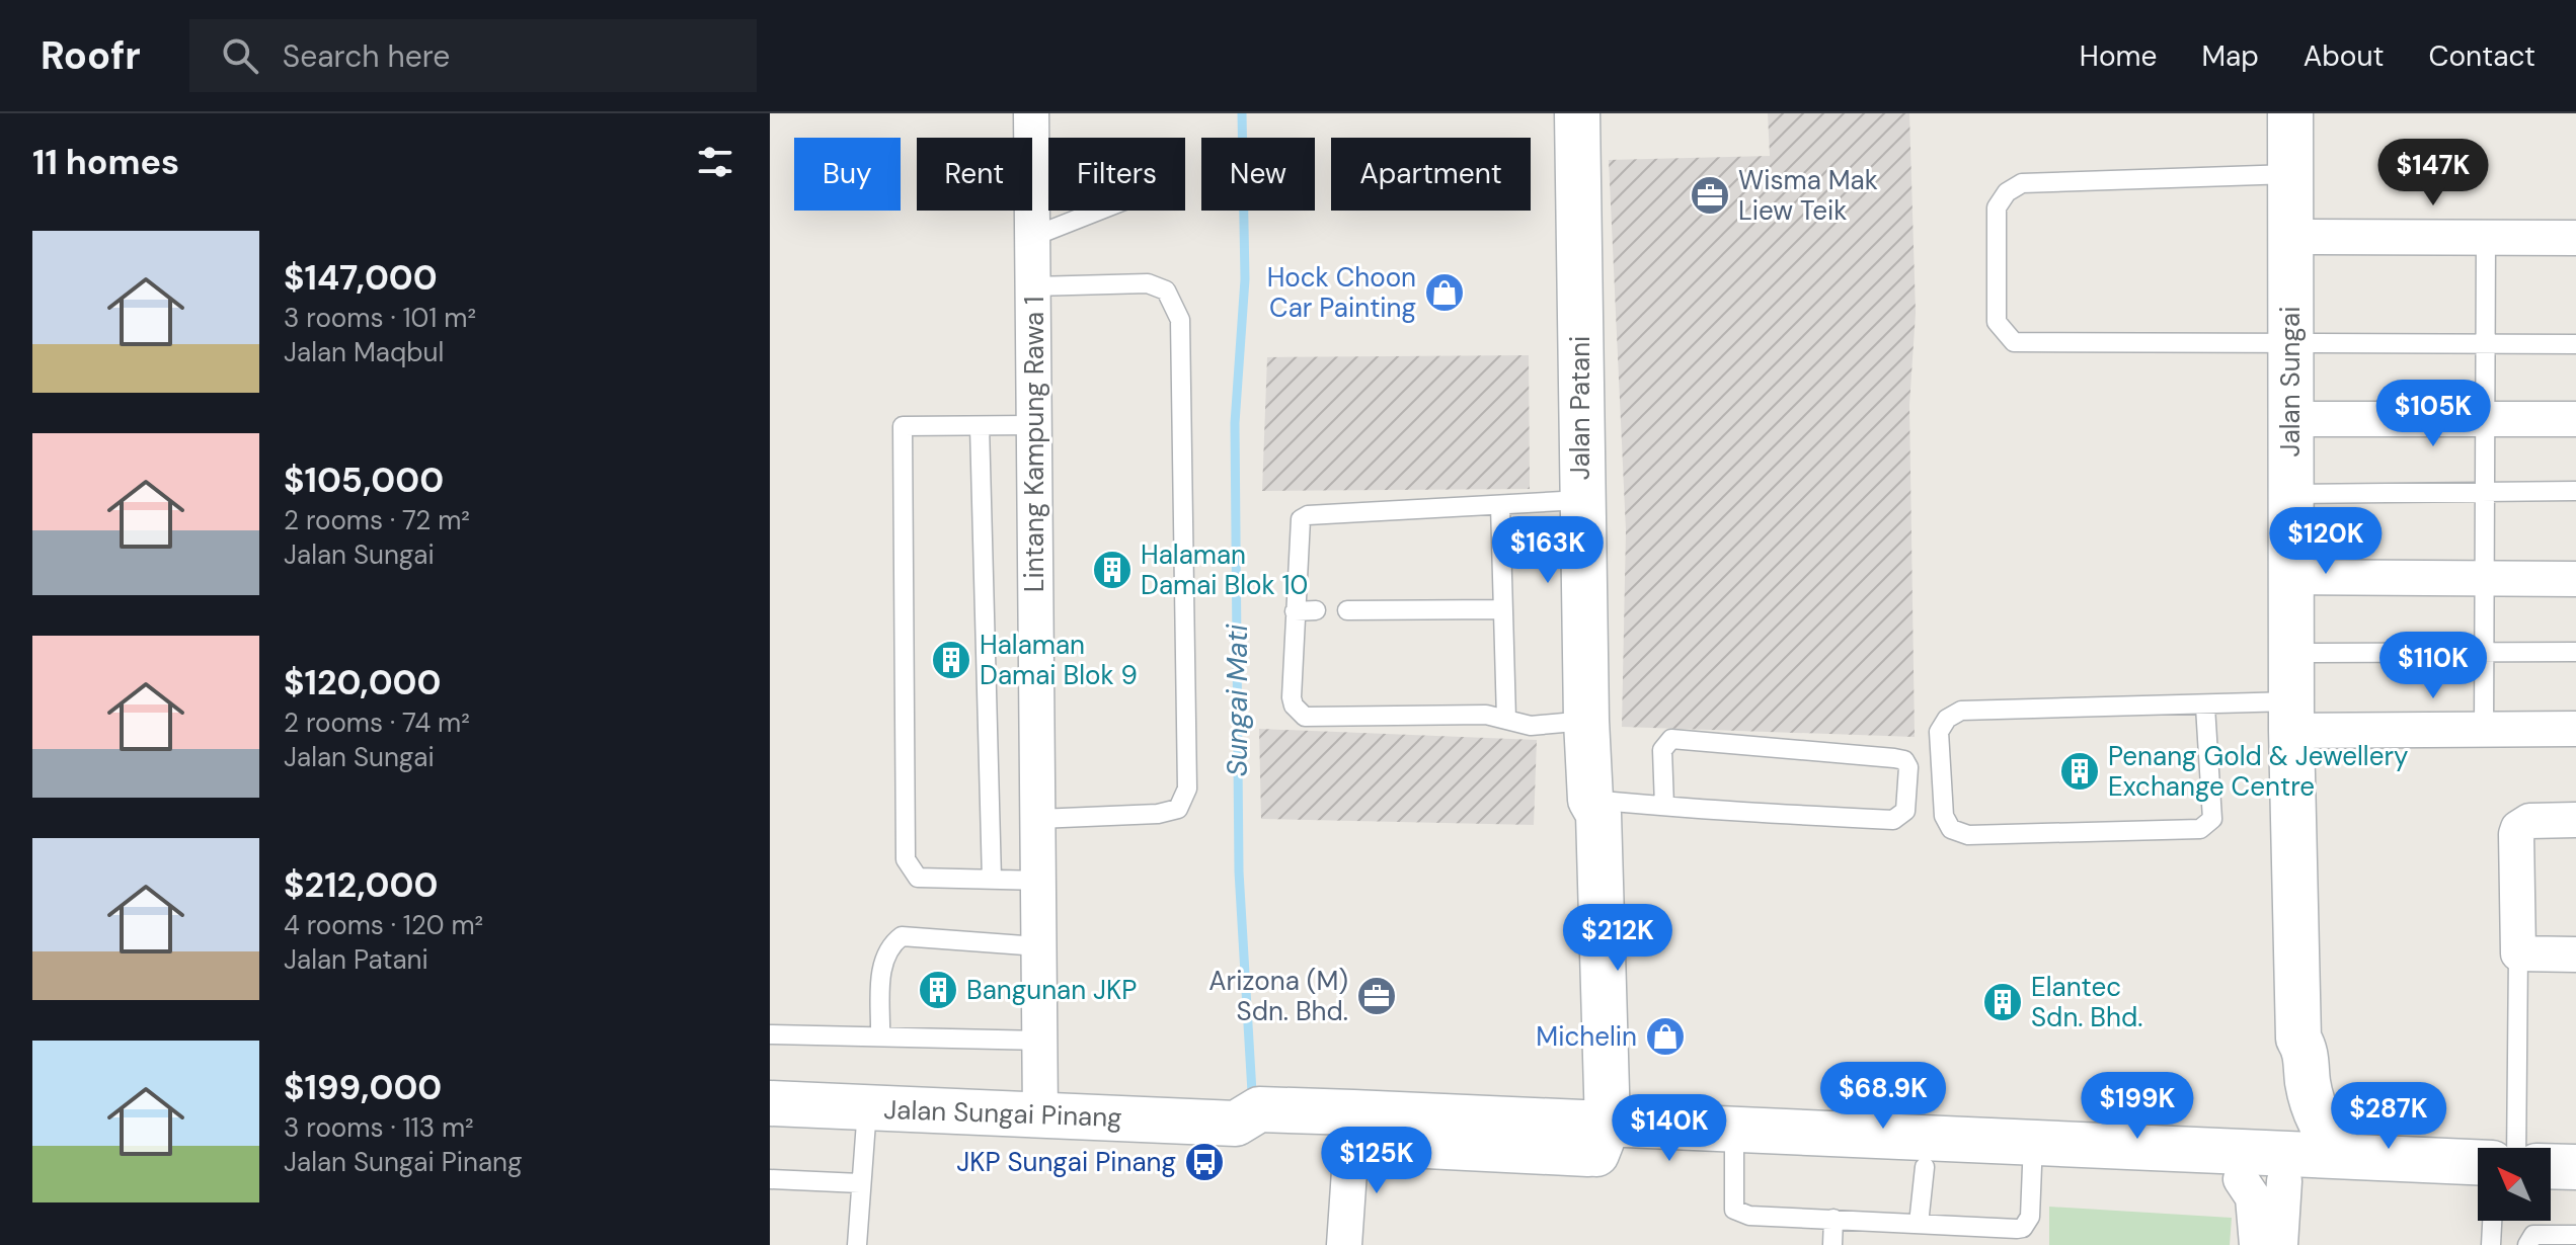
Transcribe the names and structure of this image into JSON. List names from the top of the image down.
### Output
{
  "streets": {
    "main road": ["Jalan Sungai", "Jalan Patani", "Jalan Sungai Pinang"],
    "street": ["Lintang Kampung Rawa 1"]
  },
  "crossings": [
    ["Jalan Sungai", "Jalan Sungai Pinang"],
    ["Jalan Patani", "Jalan Sungai Pinang"],
    ["Lintang Kampung Rawa 1", "Jalan Sungai Pinang"]
  ],
  "water": ["Sungai Mati"],
  "places": {
    "office": ["Wisma Mak Liew Teik", "Arizona (M) Sdn. Bhd."],
    "shop": ["Hock Choon Car Painting", "Michelin"],
    "building": [
      "Halaman Damai Blok 10",
      "Halaman Damai Blok 9",
      "Penang Gold & Jewellery Exchange Centre",
      "Bangunan JKP",
      "Elantec Sdn. Bhd."
    ],
    "bus stop": ["JKP Sungai Pinang"]
  },
  "north": "top left",
  "page": {
    "header": "Roofr",
    "search": "Search here",
    "nav": [
      "Home",
      "Map",
      "About",
      "Contact"
    ],
    "heading": "11 homes",
    "chip": [
      "Buy",
      "Rent",
      "Filters",
      "New",
      "Apartment"
    ],
    "price": [
      "$147K",
      "$105K",
      "$120K",
      "$163K",
      "$110K",
      "$212K",
      "$68.9K",
      "$199K",
      "$287K",
      "$140K",
      "$125K"
    ],
    "list": [
      {
        "name": "$147,000",
        "note": "3 rooms · 101 m² · Jalan Maqbul"
      },
      {
        "name": "$105,000",
        "note": "2 rooms · 72 m² · Jalan Sungai"
      },
      {
        "name": "$120,000",
        "note": "2 rooms · 74 m² · Jalan Sungai"
      },
      {
        "name": "$212,000",
        "note": "4 rooms · 120 m² · Jalan Patani"
      },
      {
        "name": "$199,000",
        "note": "3 rooms · 113 m² · Jalan Sungai Pinang"
      }
    ]
  }
}
